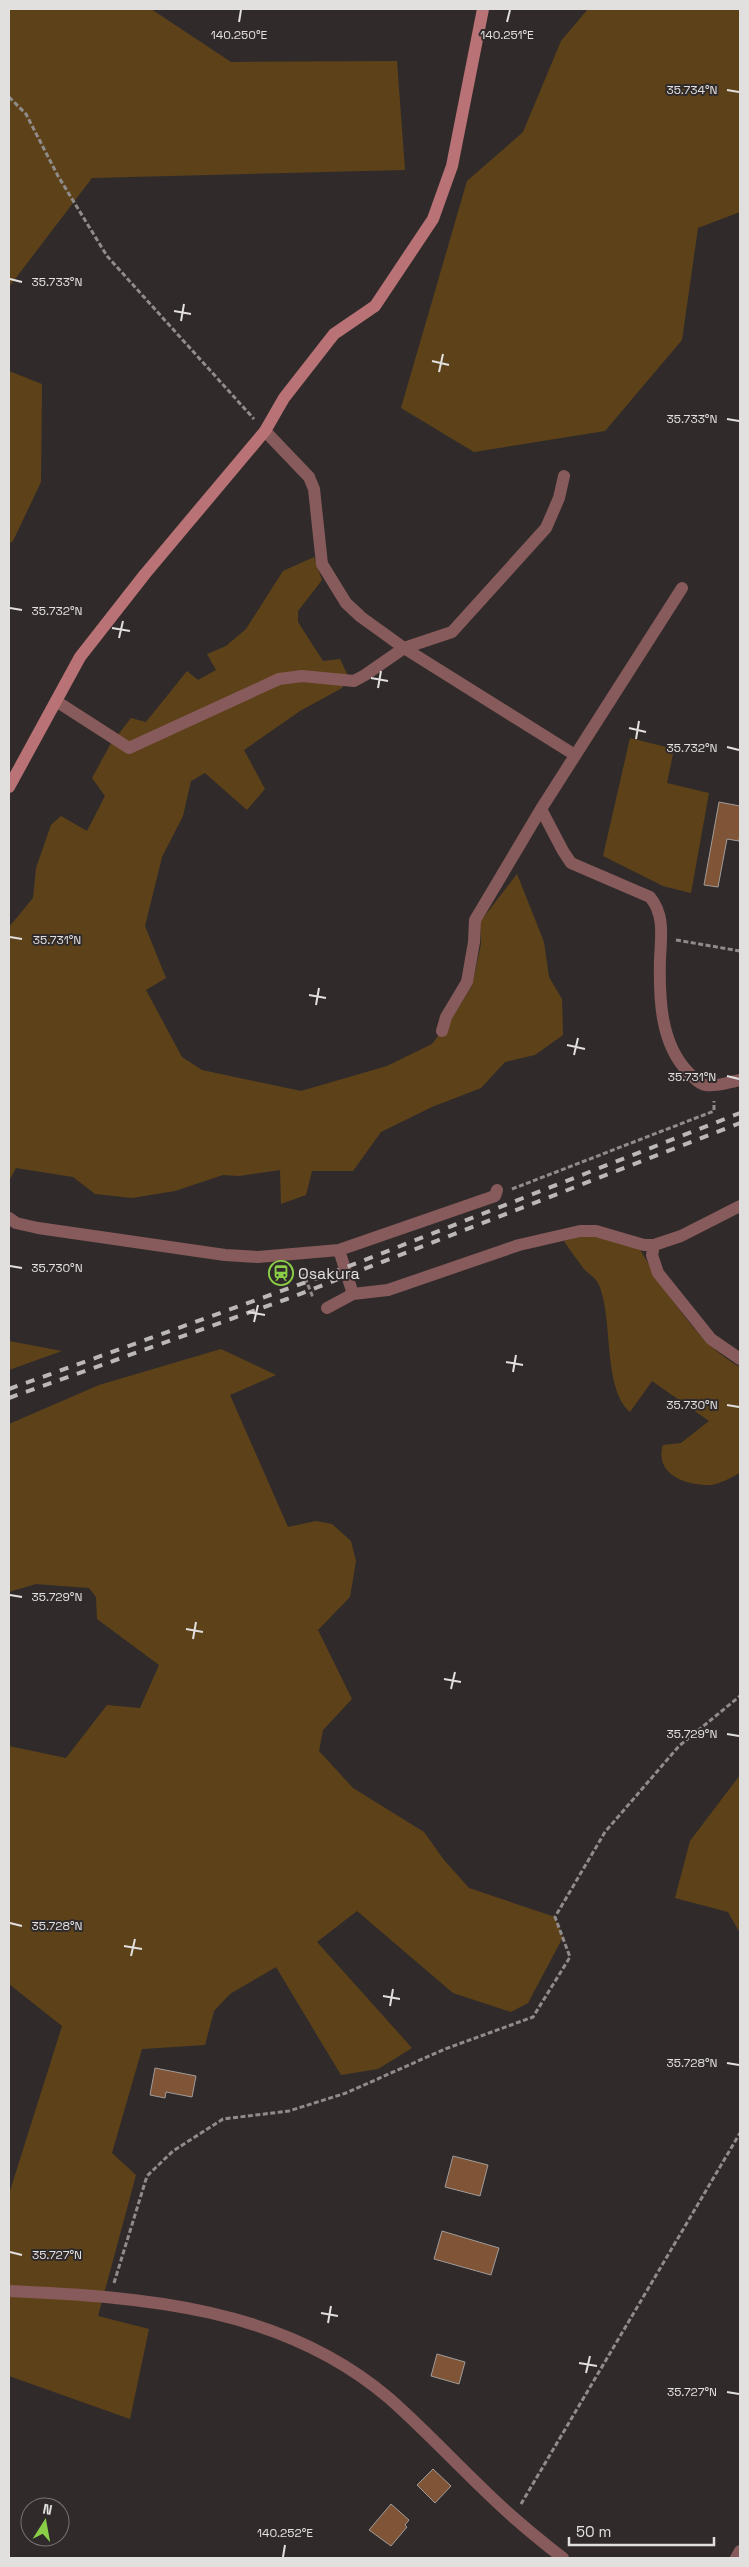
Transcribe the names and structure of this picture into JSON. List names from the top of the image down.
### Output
{
  "places": {
    "station": ["Osakura"]
  },
  "scale_bar": "50 m",
  "north": "top",
  "coordinates": [
    "140.250°E",
    "140.251°E",
    "35.734°N",
    "35.733°N",
    "35.732°N",
    "35.731°N",
    "35.730°N",
    "35.729°N",
    "35.728°N",
    "35.727°N",
    "140.252°E"
  ]
}
